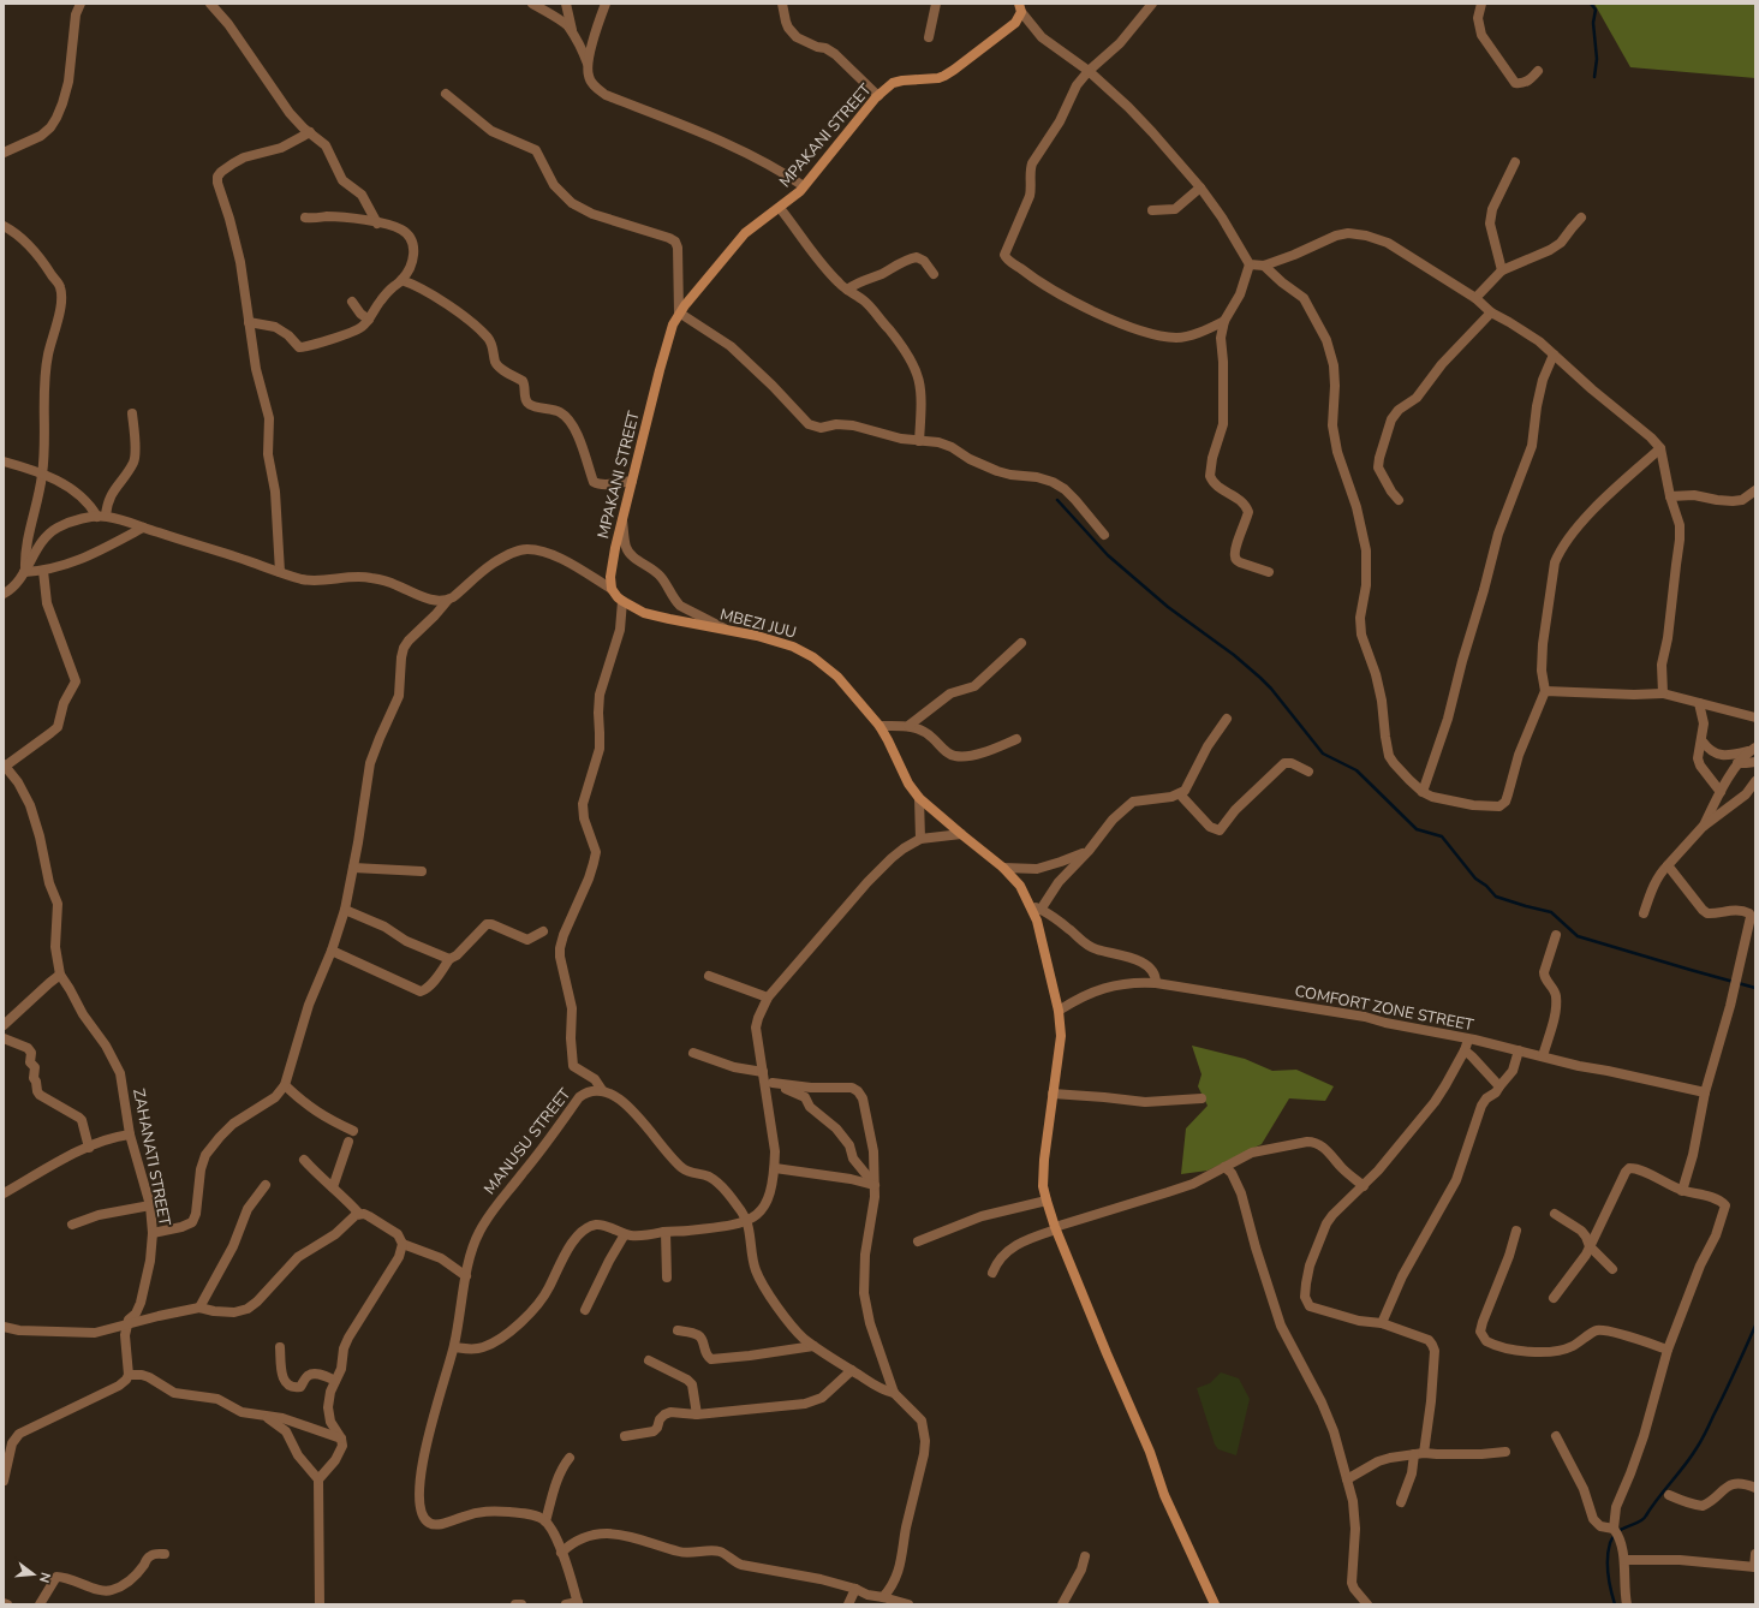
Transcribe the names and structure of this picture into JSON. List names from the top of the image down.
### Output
{
  "streets": {
    "street": [
      "MPAKANI STREET",
      "MBEZI JUU",
      "COMFORT ZONE STREET",
      "MANUSU STREET",
      "ZAHANATI STREET"
    ]
  },
  "crossings": [
    ["MBEZI JUU", "COMFORT ZONE STREET"]
  ],
  "north": "right"
}
